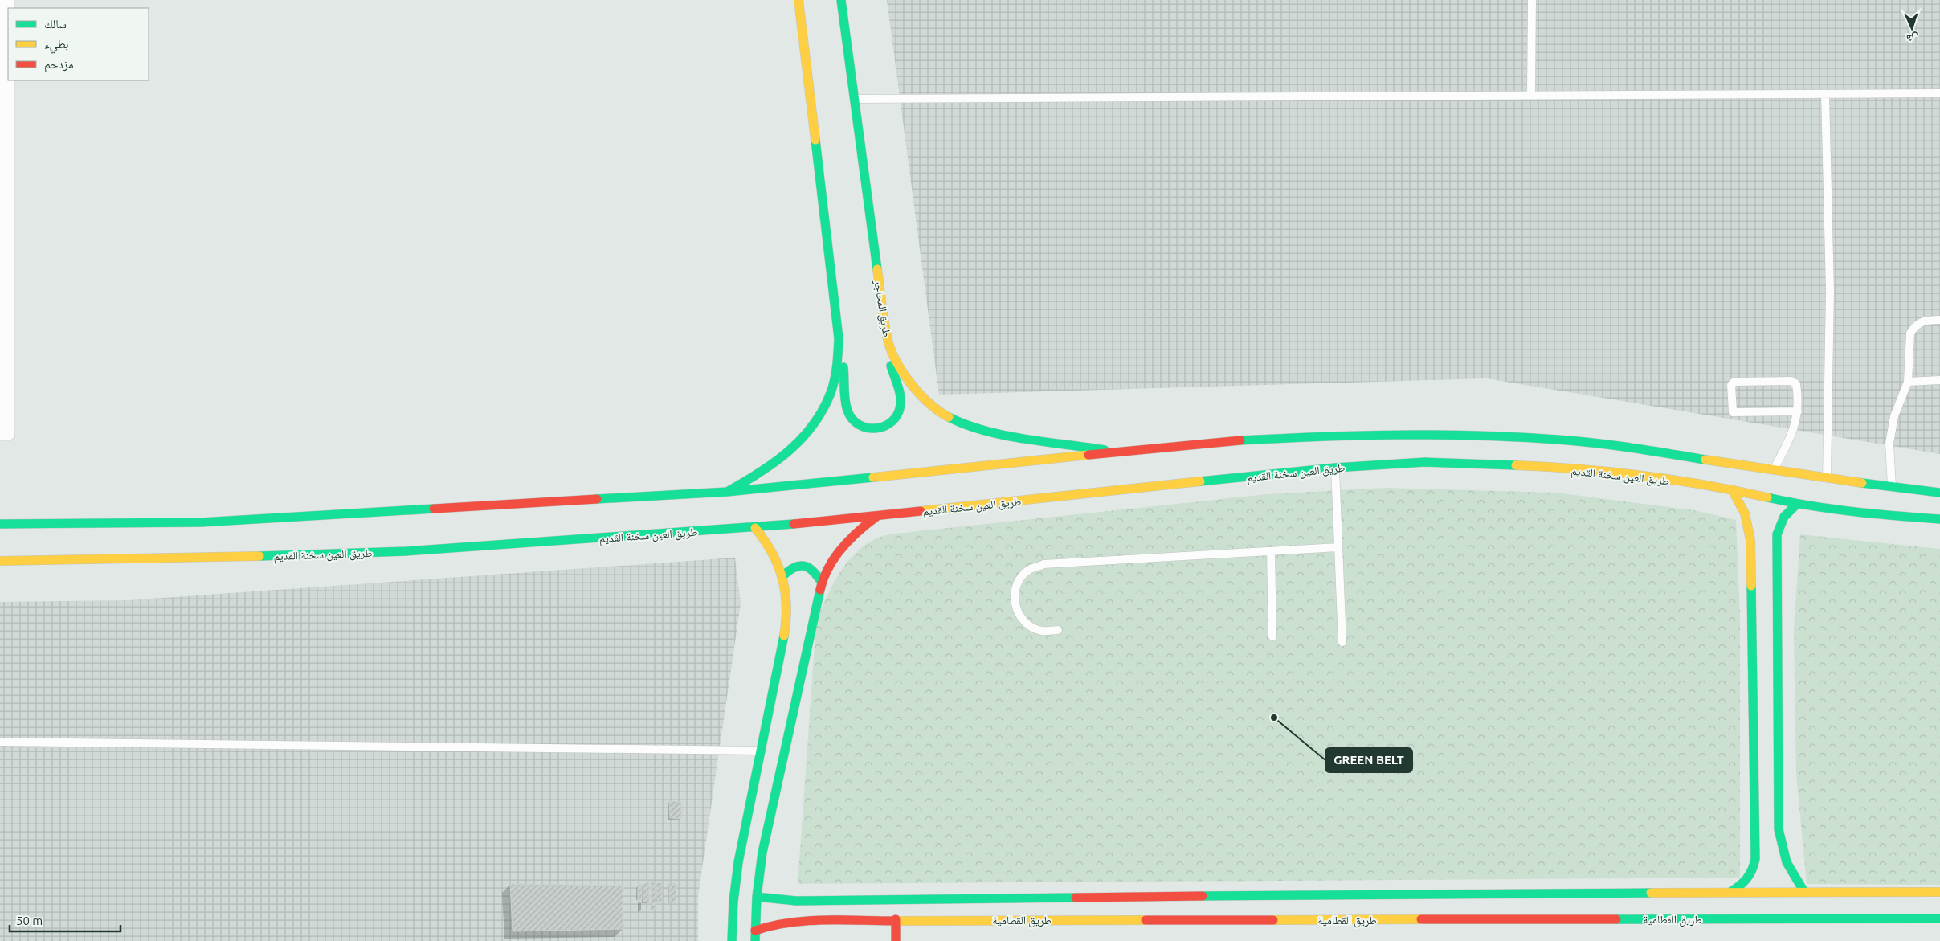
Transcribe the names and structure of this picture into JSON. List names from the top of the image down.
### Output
{
  "streets": {
    "main road": ["طريق المحاجر", "طريق العين سخنة القديم", "طريق القطامية"]
  },
  "places": ["GREEN BELT"],
  "legend": ["سالك", "بطيء", "مزدحم"],
  "scale_bar": "50 m",
  "north": "bottom"
}
